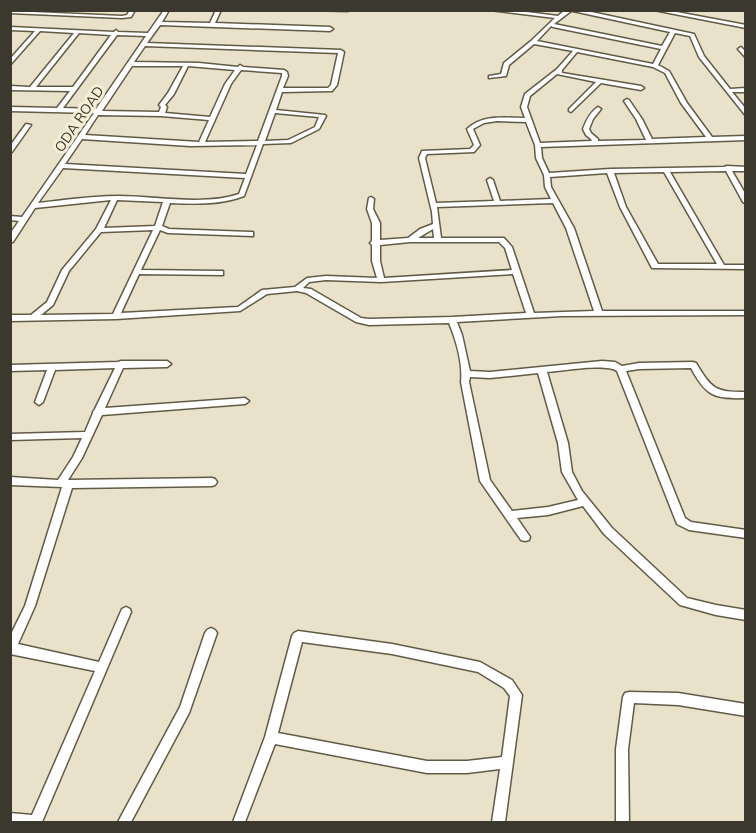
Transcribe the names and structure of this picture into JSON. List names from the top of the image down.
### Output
{
  "streets": {
    "street": ["ODA ROAD"]
  }
}
